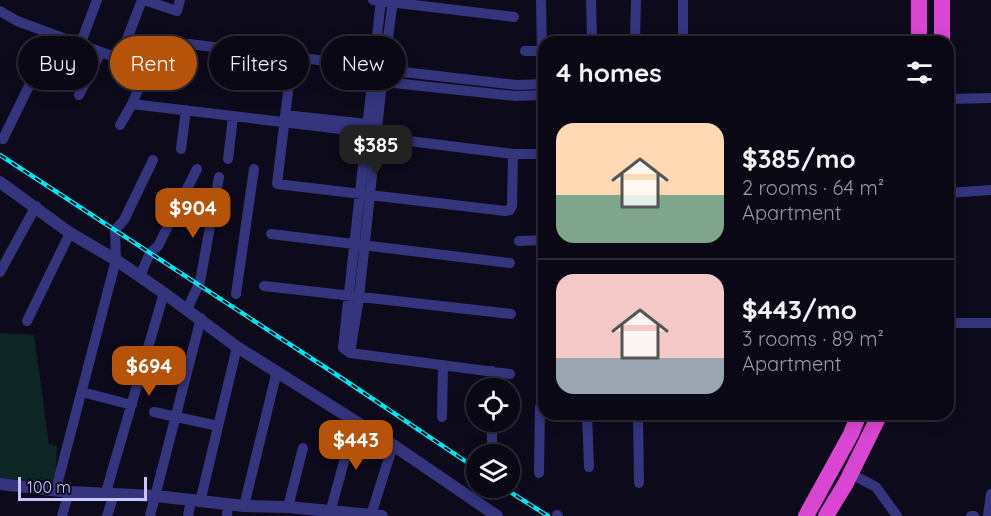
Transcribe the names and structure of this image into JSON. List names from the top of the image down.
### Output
{
  "scale_bar": "100 m",
  "page": {
    "chip": [
      "Buy",
      "Rent",
      "Filters",
      "New"
    ],
    "heading": "4 homes",
    "list": [
      {
        "name": "$385/mo",
        "note": "2 rooms · 64 m² · Apartment"
      },
      {
        "name": "$443/mo",
        "note": "3 rooms · 89 m² · Apartment"
      }
    ],
    "price": [
      "$385",
      "$904",
      "$694",
      "$443"
    ],
    "scale": "100 m"
  }
}
